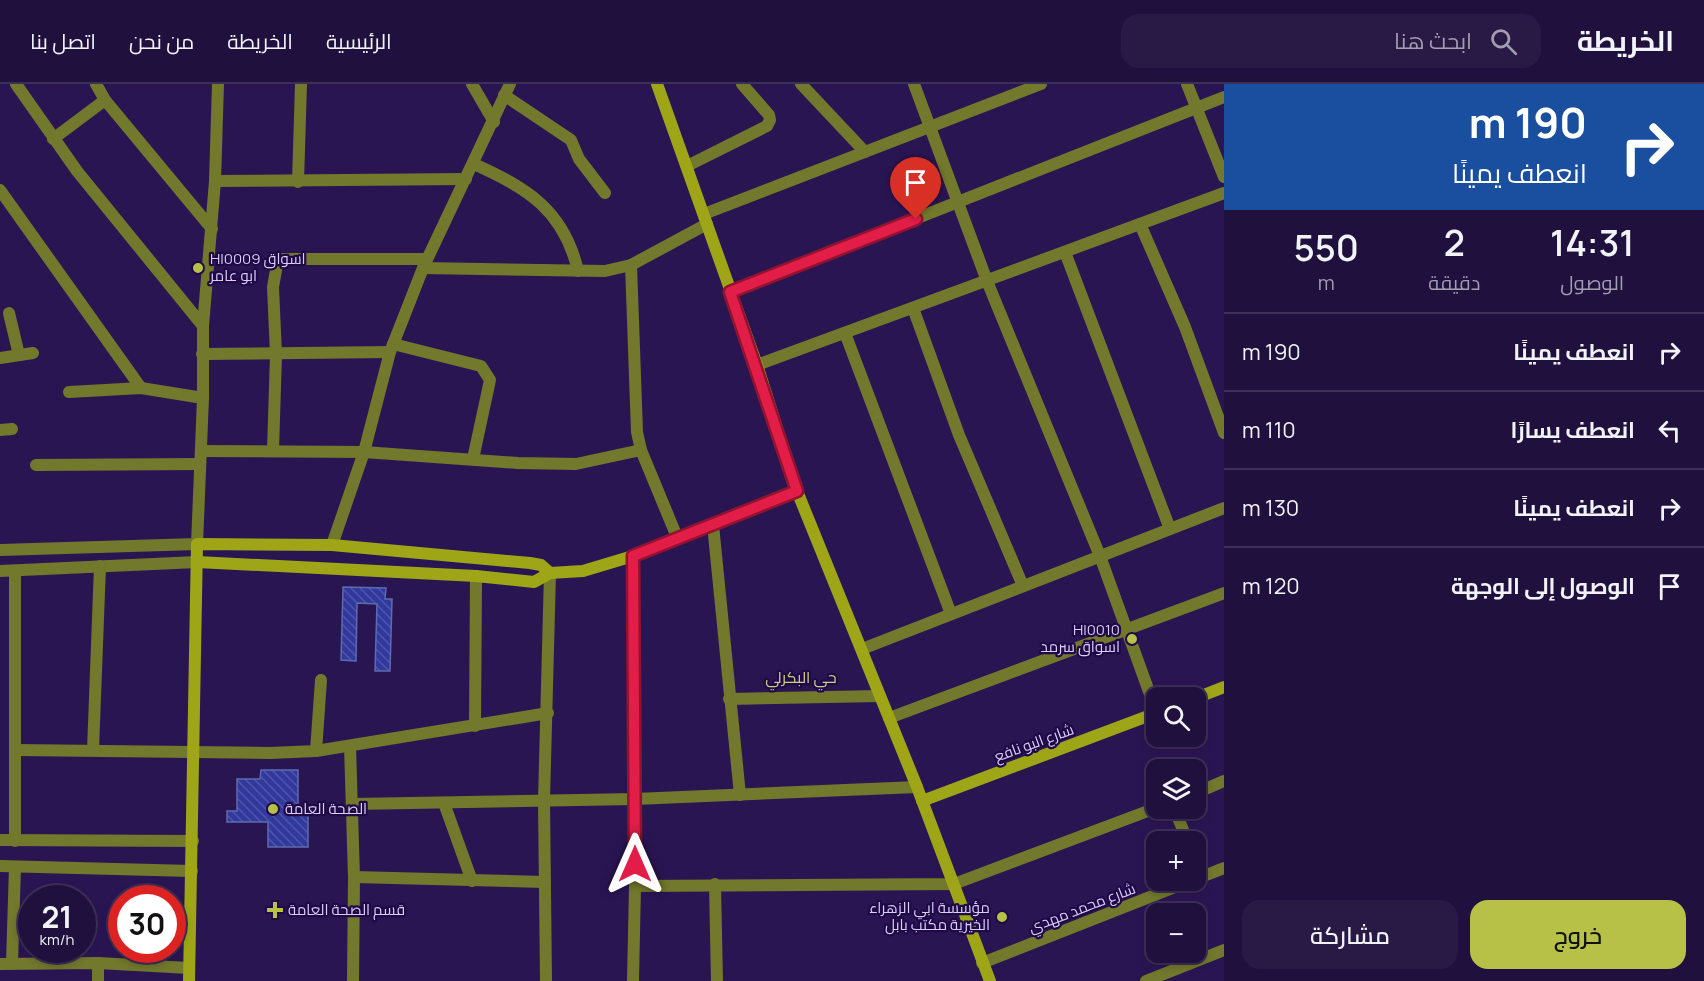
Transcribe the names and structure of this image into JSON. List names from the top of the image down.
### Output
{
  "streets": {
    "street": ["شارع البو نافع", "شارع محمد مهدي"]
  },
  "districts": ["حي البكرلي"],
  "places": {
    "other": [
      "Hl0009 اسواق ابو عامر",
      "Hl0010 اسواق سرمد",
      "الصحة العامة",
      "مؤسسة ابي الزهراء الخيرية مكتب بابل"
    ],
    "health": ["قسم الصحة العامة"]
  },
  "page": {
    "header": "الخريطة",
    "search": "ابحث هنا",
    "nav": [
      "الرئيسية",
      "الخريطة",
      "من نحن",
      "اتصل بنا"
    ],
    "turn": ["190 m", "انعطف يمينًا"],
    "eta": [
      "14:31",
      "الوصول",
      "2",
      "دقيقة",
      "550",
      "m"
    ],
    "list": [
      {
        "name": "انعطف يمينًا",
        "value": "190 m"
      },
      {
        "name": "انعطف يسارًا",
        "value": "110 m"
      },
      {
        "name": "انعطف يمينًا",
        "value": "130 m"
      },
      {
        "name": "الوصول إلى الوجهة",
        "value": "120 m"
      }
    ],
    "map_buttons": ["+", "−"],
    "speed": "21 km/h",
    "limit": "30",
    "buttons": ["خروج", "مشاركة"]
  }
}
